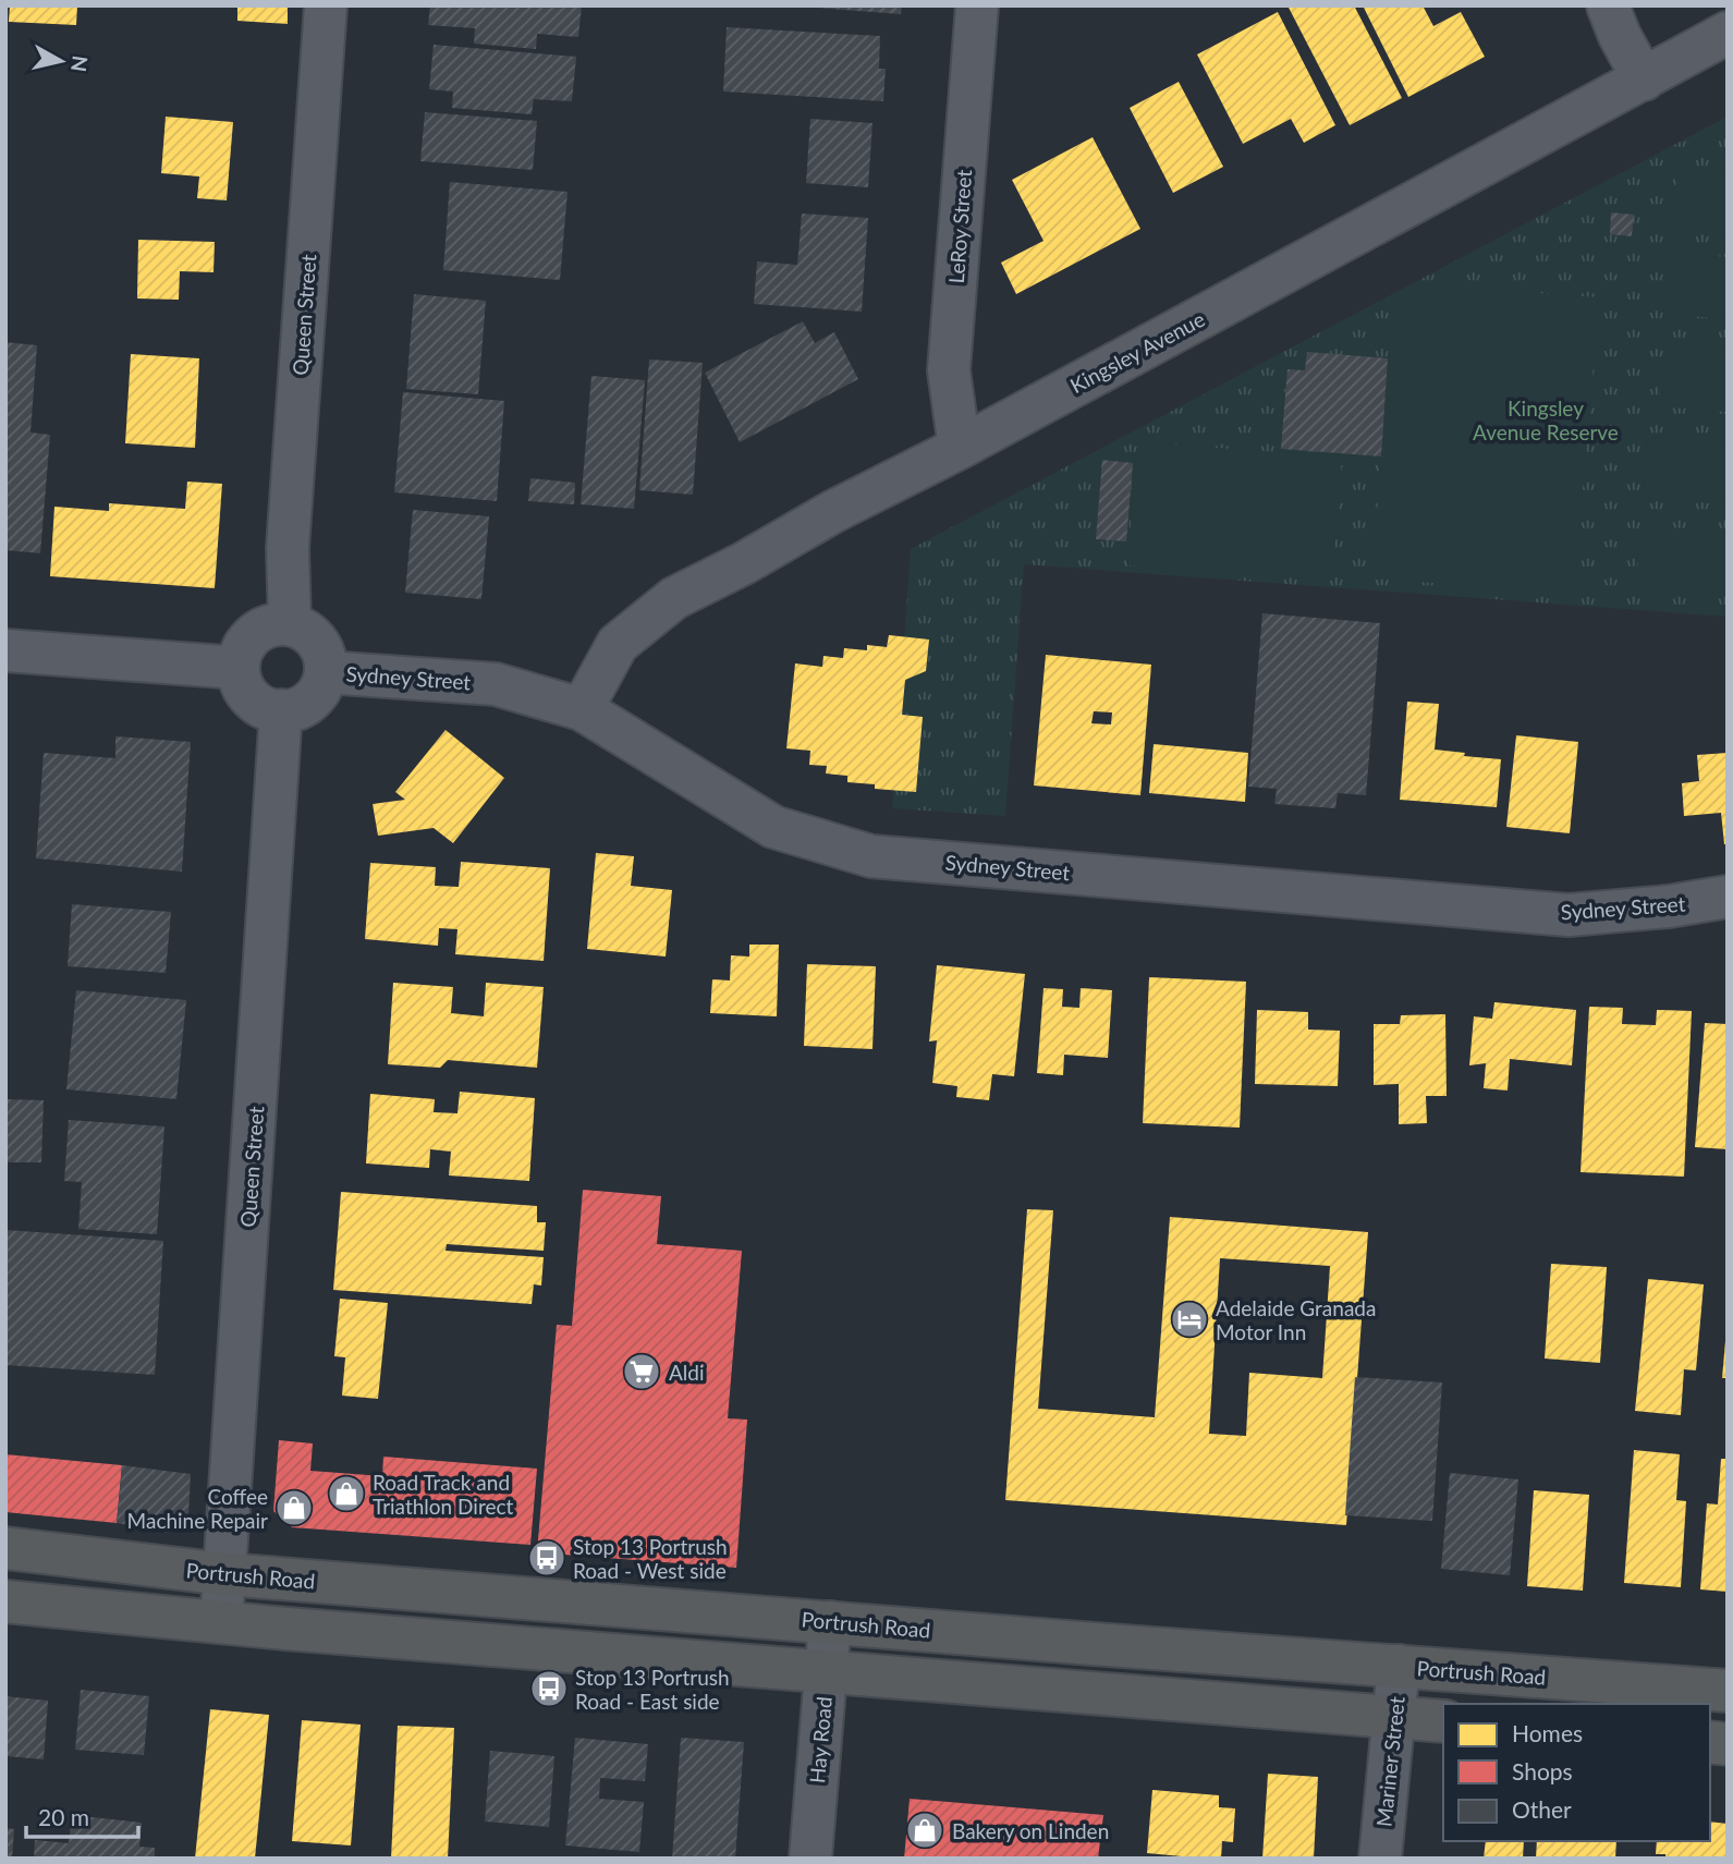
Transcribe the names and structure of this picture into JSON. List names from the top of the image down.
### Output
{
  "streets": {
    "highway": ["Portrush Road"],
    "street": [
      "LeRoy Street",
      "Queen Street",
      "Kingsley Avenue",
      "Sydney Street",
      "Hay Road",
      "Mariner Street"
    ]
  },
  "crossings": [
    ["LeRoy Street", "Kingsley Avenue"],
    ["Queen Street", "Sydney Street"],
    ["Queen Street", "Portrush Road"],
    ["Kingsley Avenue", "Sydney Street"],
    ["Portrush Road", "Hay Road"],
    ["Portrush Road", "Mariner Street"]
  ],
  "parks": ["Kingsley Avenue Reserve"],
  "places": {
    "hotel": ["Adelaide Granada Motor Inn"],
    "supermarket": ["Aldi"],
    "shop": ["Road Track and Triathlon Direct", "Coffee Machine Repair", "Bakery on Linden"],
    "bus stop": ["Stop 13 Portrush Road - West side", "Stop 13 Portrush Road - East side"]
  },
  "legend": ["Homes", "Shops", "Other"],
  "scale_bar": "20 m",
  "north": "right"
}
